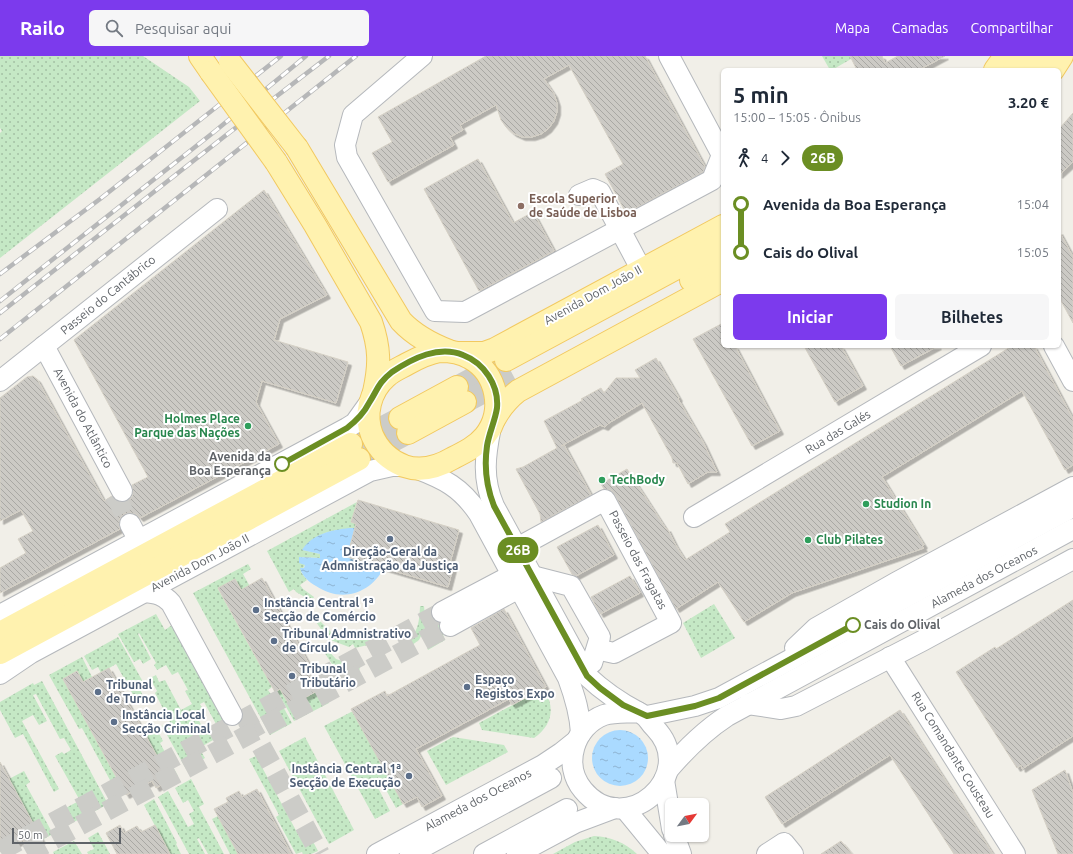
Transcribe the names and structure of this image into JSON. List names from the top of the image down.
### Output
{
  "streets": {
    "main road": ["Avenida Dom João II"],
    "street": [
      "Passeio do Cantábrico",
      "Avenida do Atlântico",
      "Rua das Galés",
      "Passeio das Fragatas",
      "Alameda dos Oceanos",
      "Rua Comandante Cousteau"
    ]
  },
  "crossings": [
    ["Passeio do Cantábrico", "Avenida do Atlântico"]
  ],
  "places": [
    "Escola Superior de Saúde de Lisboa",
    "Holmes Place Parque das Nações",
    "Avenida da Boa Esperança",
    "TechBody",
    "Studion In",
    "Direção-Geral da Admnistração da Justiça",
    "Club Pilates",
    "Instância Central 1ª Secção de Comércio",
    "Cais do Olival",
    "Tribunal Admnistrativo de Círculo",
    "Tribunal Tributário",
    "Espaço Registos Expo",
    "Tribunal de Turno",
    "Instância Local Secção Criminal",
    "Instância Central 1ª Secção de Execução"
  ],
  "lines": ["bus line 26B"],
  "scale_bar": "50 m",
  "north": "top right",
  "page": {
    "header": "Railo",
    "search": "Pesquisar aqui",
    "nav": ["Mapa", "Camadas", "Compartilhar"],
    "on_map": "26B",
    "heading": ["5 min", "15:00 – 15:05 · Ônibus", "3.20 €"],
    "legs": ["4", "26B"],
    "list": [
      {
        "name": "Avenida da Boa Esperança",
        "value": "15:04"
      },
      {
        "name": "Cais do Olival",
        "value": "15:05"
      }
    ],
    "buttons": ["Iniciar", "Bilhetes"],
    "scale": "50 m"
  }
}
